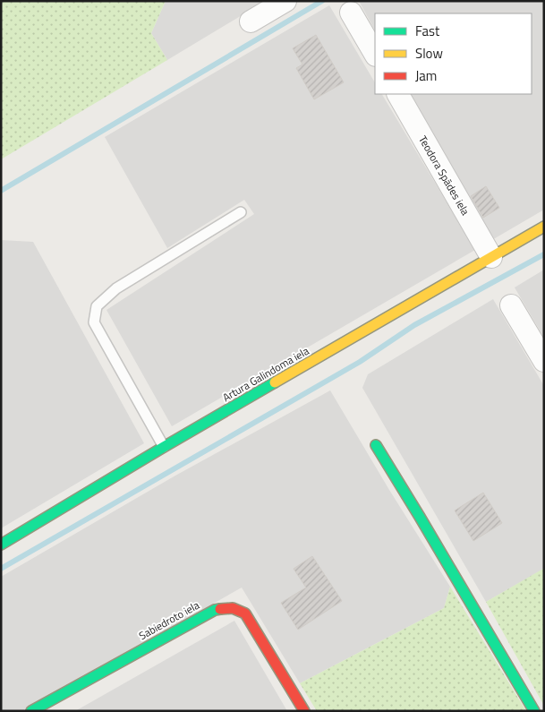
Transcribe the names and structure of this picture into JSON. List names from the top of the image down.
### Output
{
  "streets": {
    "street": ["Teodora Spādes iela", "Artura Galindoma iela", "Sabiedroto iela"]
  },
  "crossings": [
    ["Teodora Spādes iela", "Artura Galindoma iela"]
  ],
  "legend": ["Fast", "Slow", "Jam"]
}
